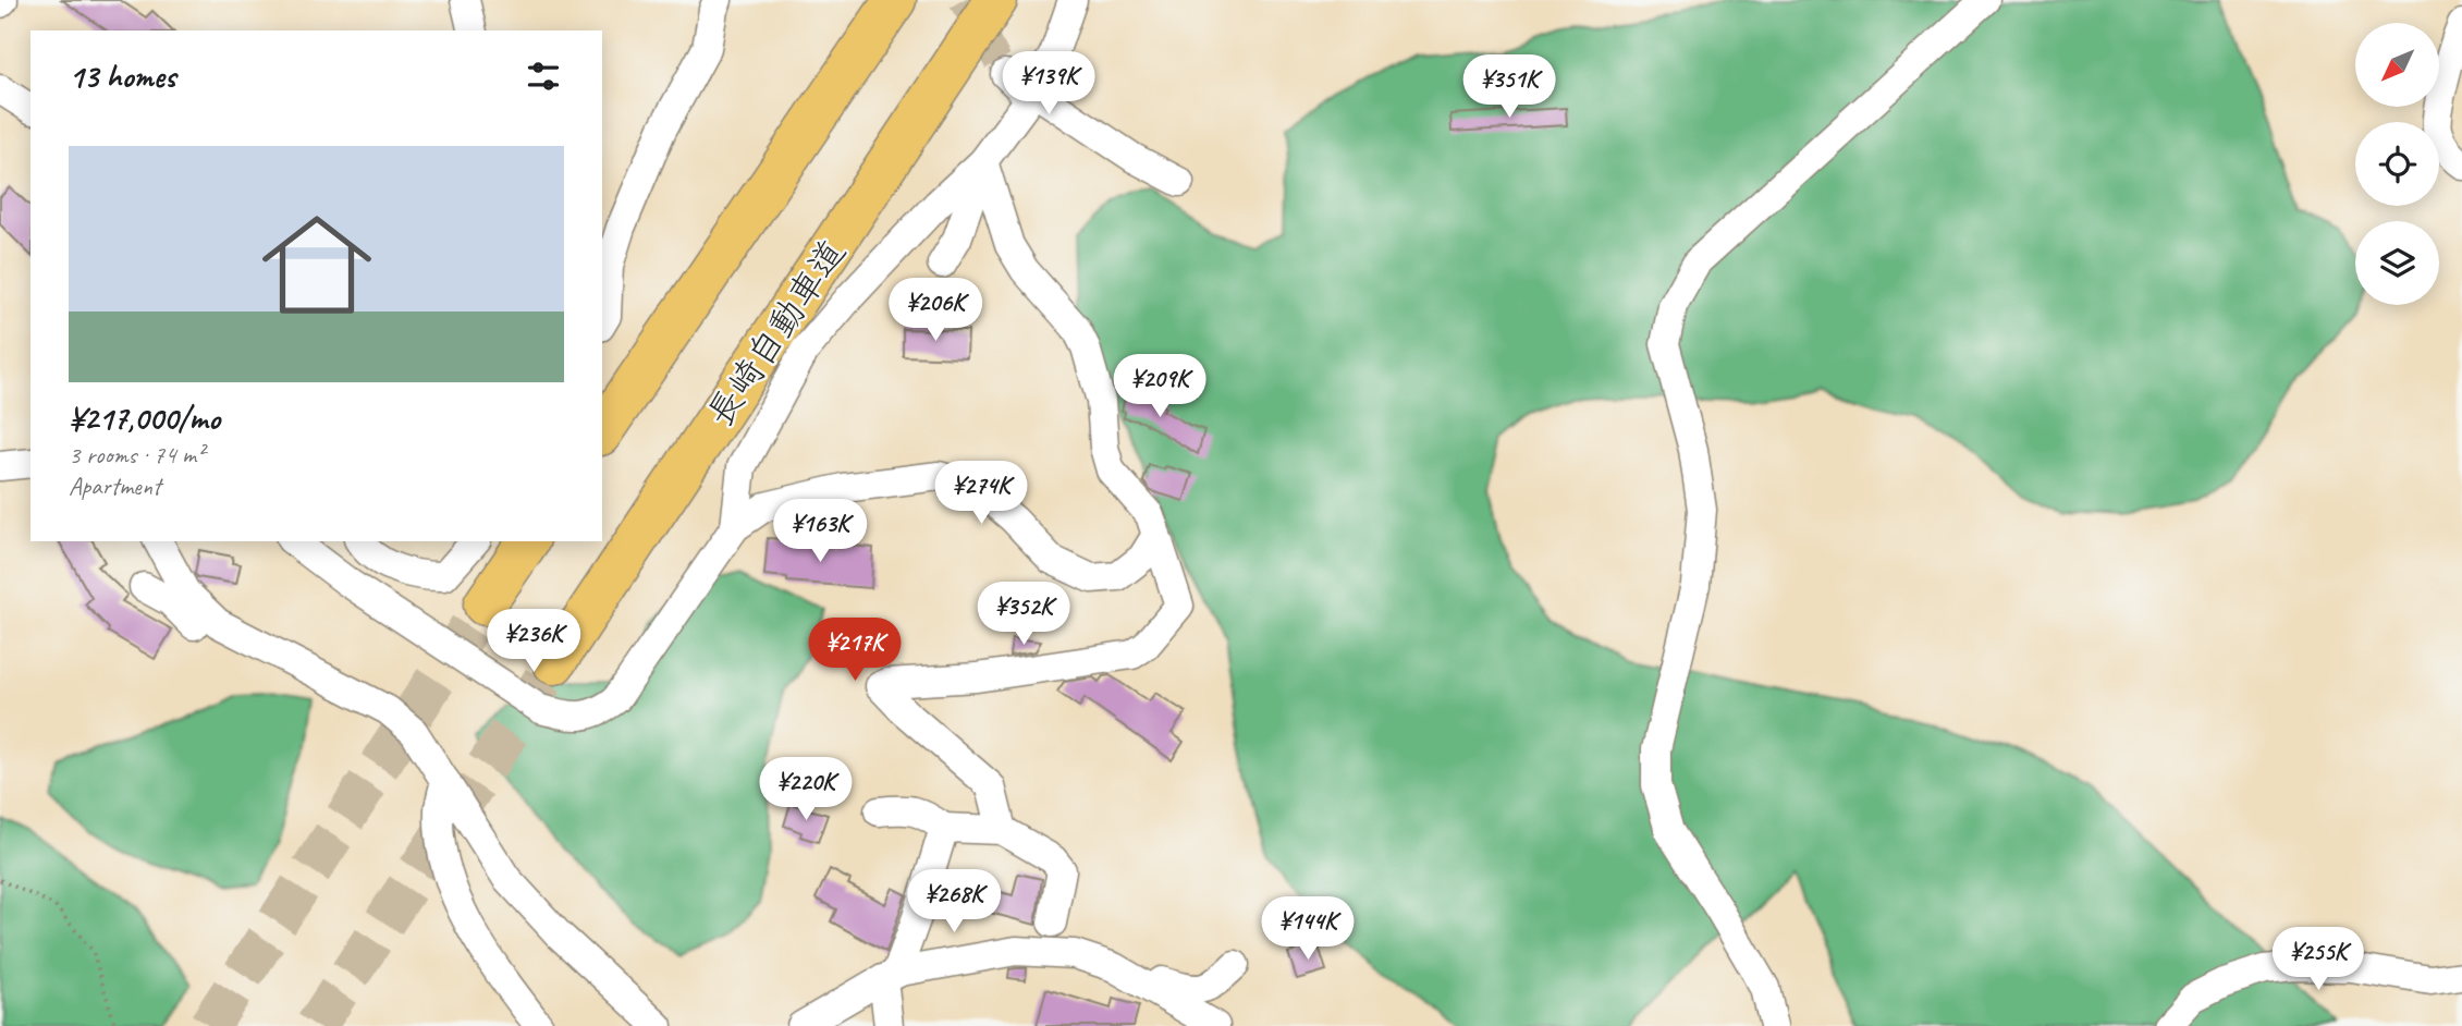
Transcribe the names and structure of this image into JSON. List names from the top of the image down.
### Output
{
  "streets": {
    "highway": ["長崎自動車道"]
  },
  "north": "bottom left",
  "page": {
    "heading": "13 homes",
    "price": [
      "¥139K",
      "¥351K",
      "¥206K",
      "¥209K",
      "¥274K",
      "¥163K",
      "¥352K",
      "¥236K",
      "¥217K",
      "¥220K",
      "¥268K",
      "¥144K",
      "¥255K"
    ],
    "list": [
      {
        "name": "¥217,000/mo",
        "note": "3 rooms · 74 m² · Apartment"
      }
    ]
  }
}
